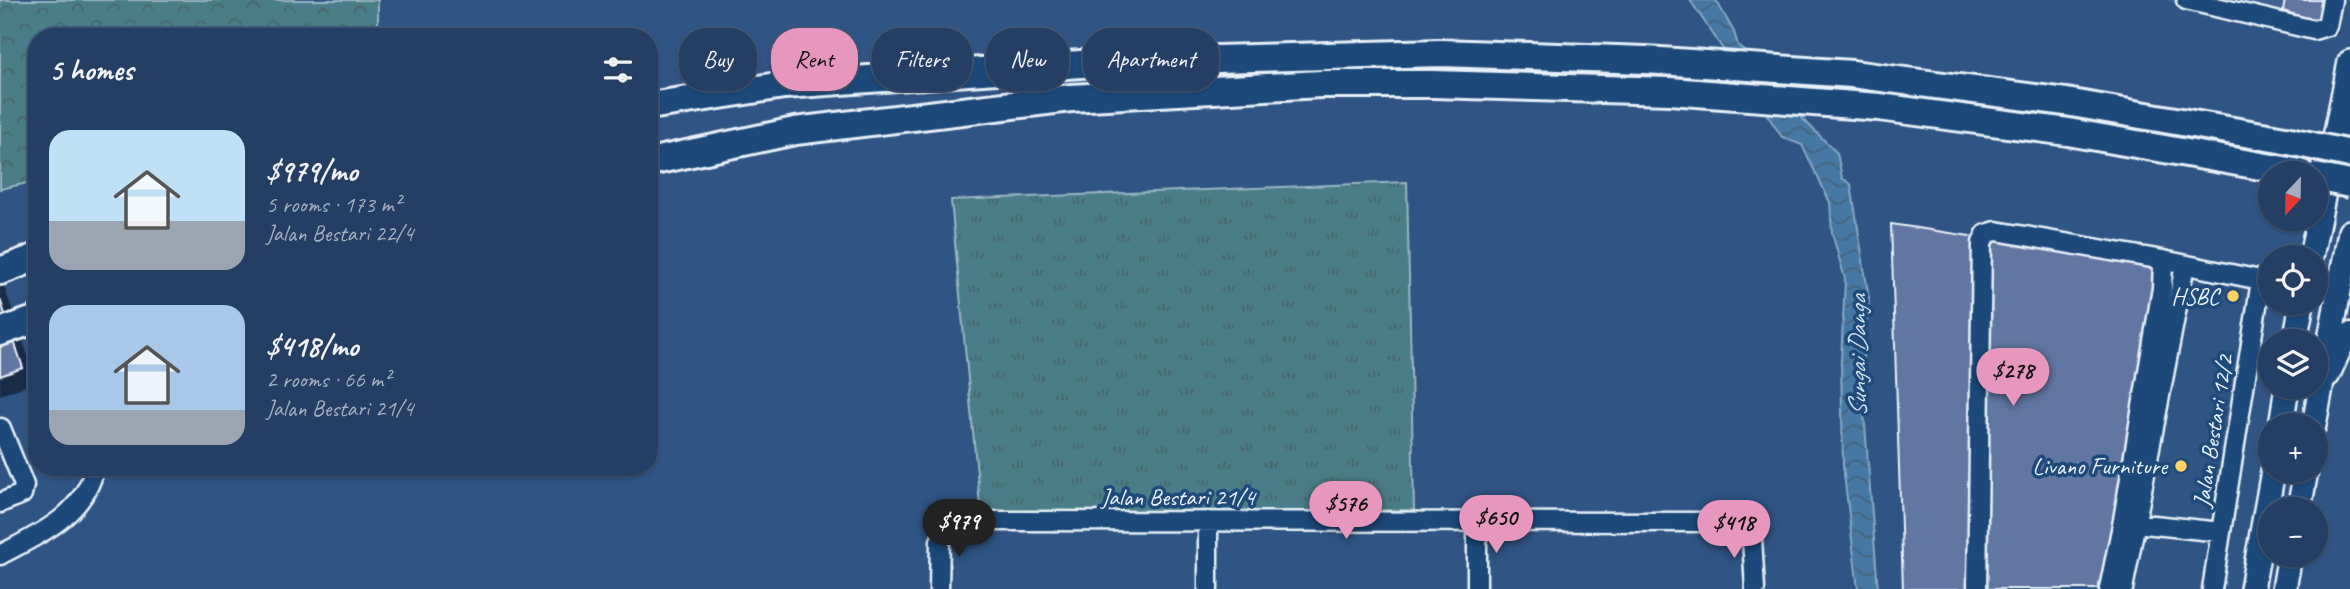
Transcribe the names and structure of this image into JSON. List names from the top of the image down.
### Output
{
  "streets": {
    "street": ["Jalan Bestari 12/2", "Jalan Bestari 21/4"]
  },
  "water": ["Sungai Danga"],
  "places": ["HSBC", "Livano Furniture"],
  "north": "bottom",
  "page": {
    "chip": [
      "Buy",
      "Rent",
      "Filters",
      "New",
      "Apartment"
    ],
    "heading": "5 homes",
    "list": [
      {
        "name": "$979/mo",
        "note": "5 rooms · 173 m² · Jalan Bestari 22/4"
      },
      {
        "name": "$418/mo",
        "note": "2 rooms · 66 m² · Jalan Bestari 21/4"
      }
    ],
    "map_buttons": ["+", "−"],
    "price": [
      "$278",
      "$576",
      "$650",
      "$979",
      "$418"
    ]
  }
}
